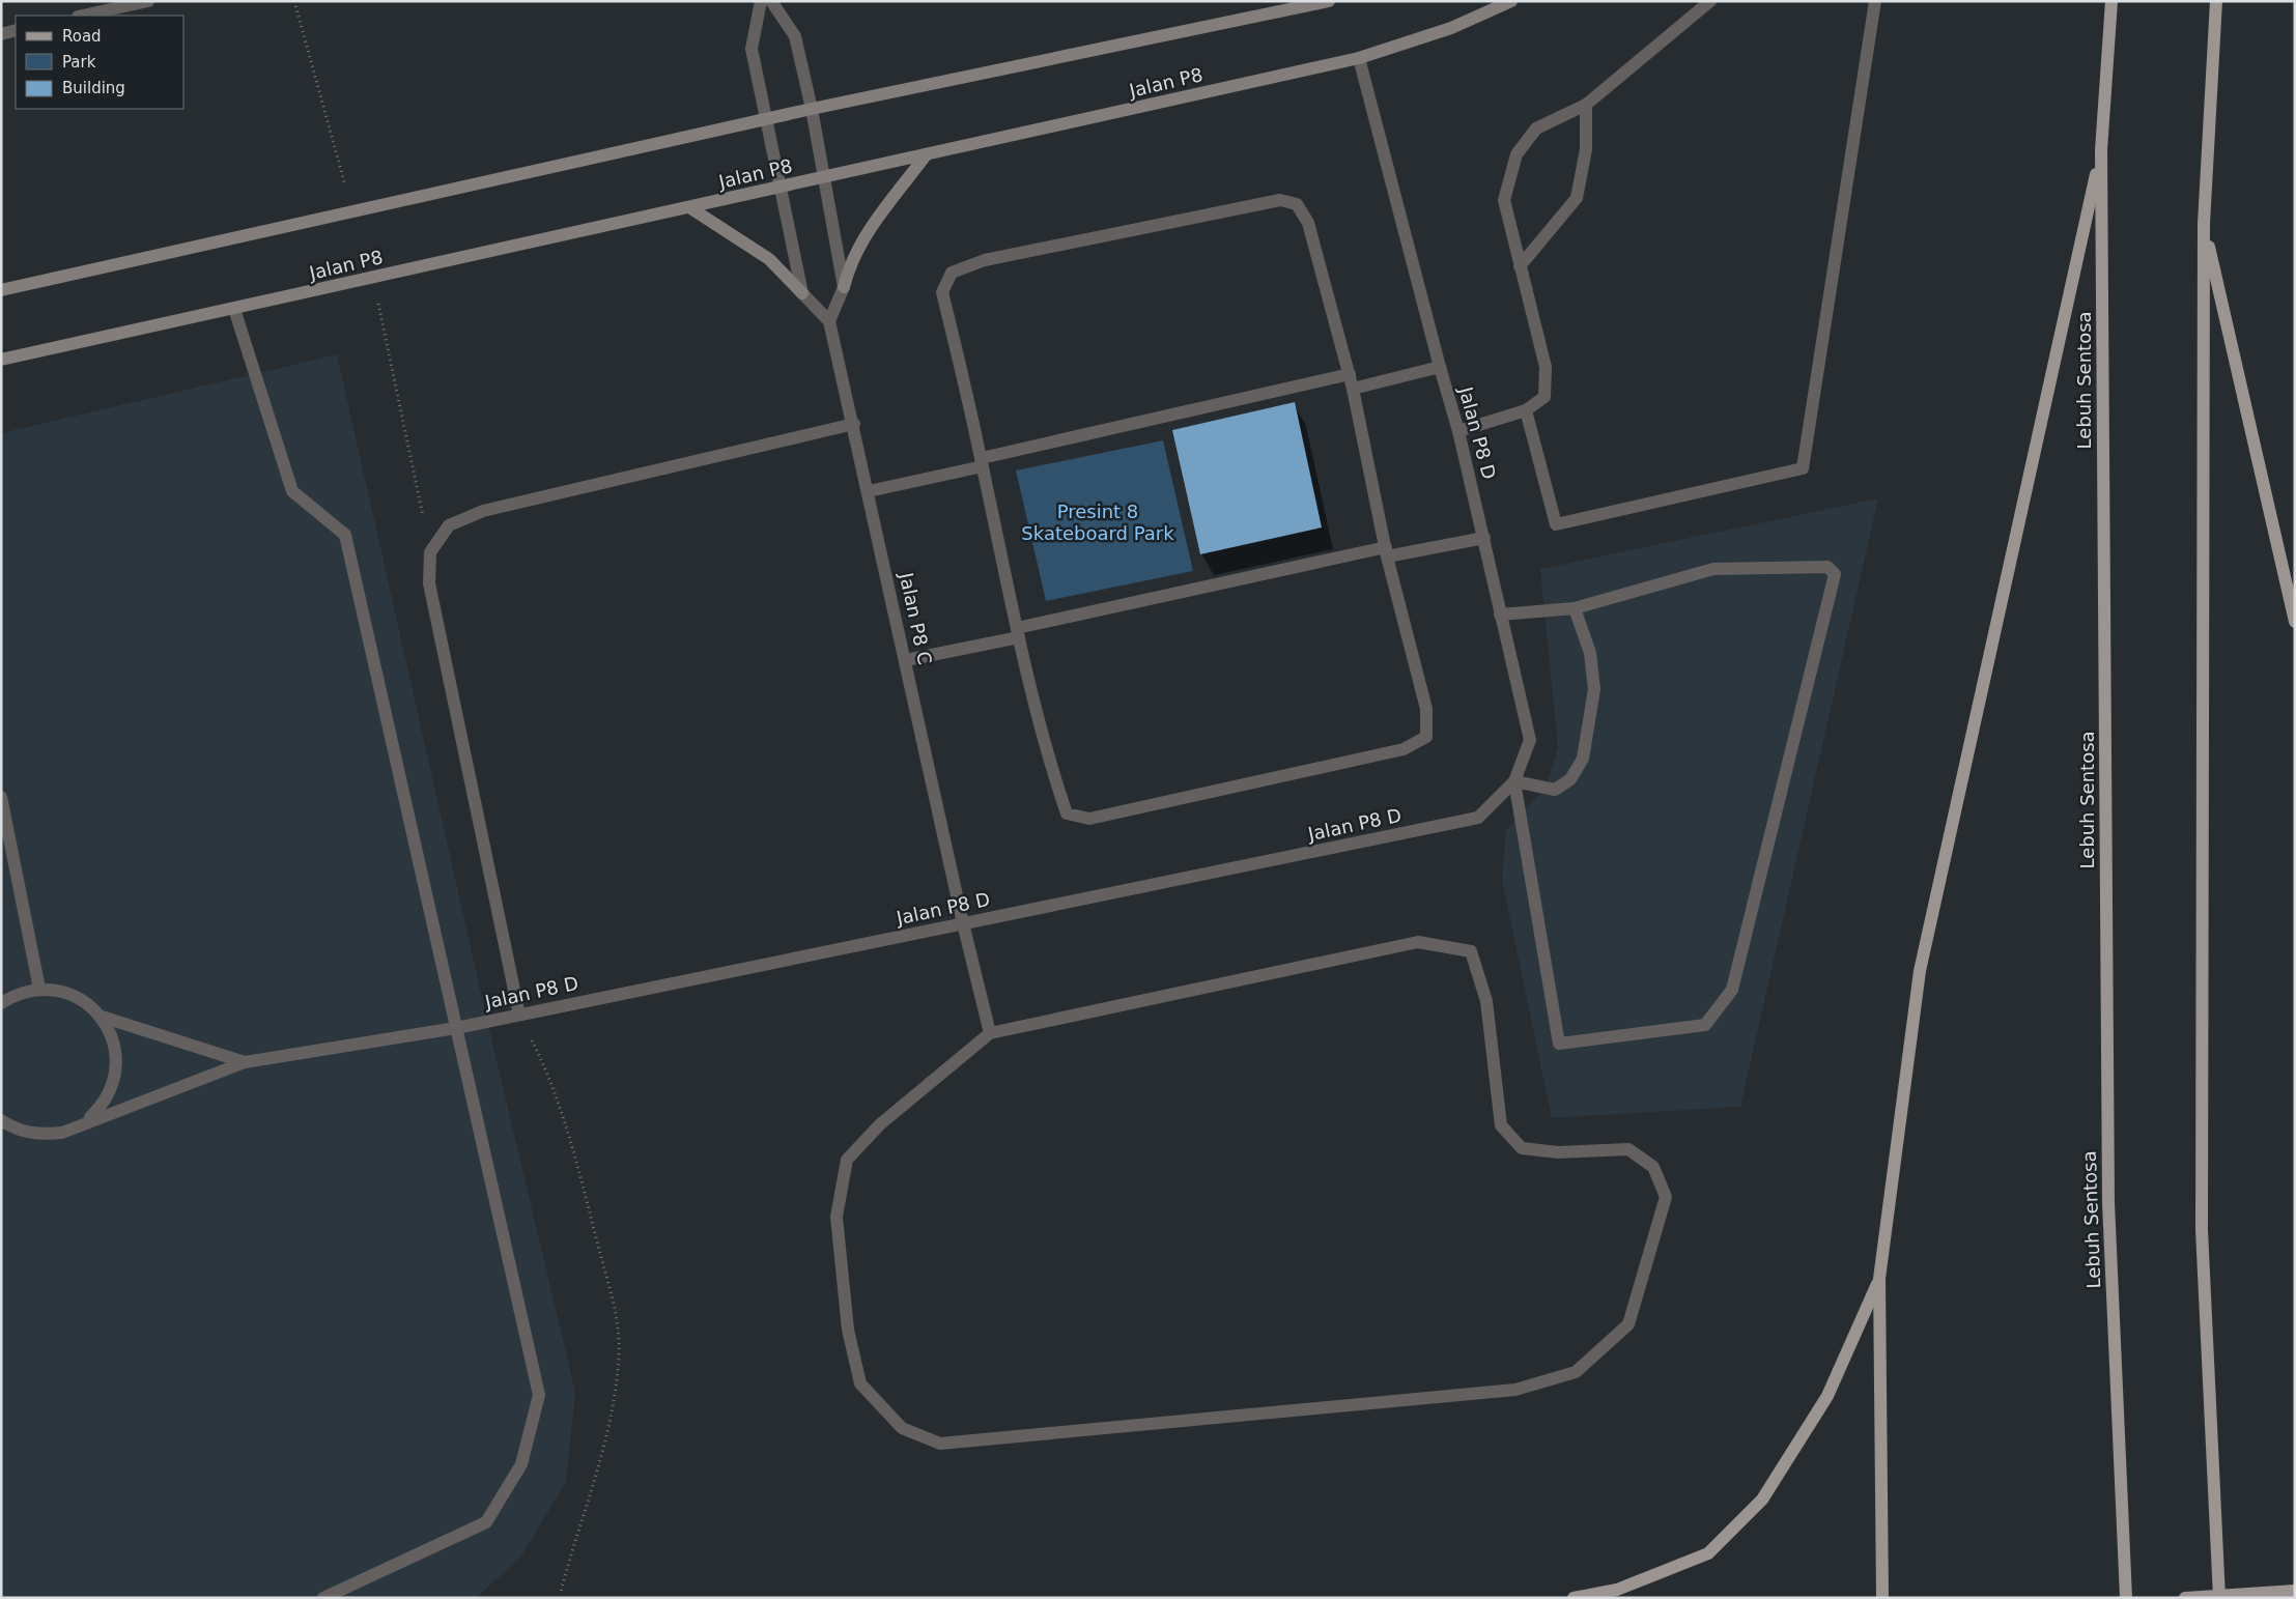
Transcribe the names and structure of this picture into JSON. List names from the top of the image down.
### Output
{
  "streets": {
    "main road": ["Lebuh Sentosa"],
    "street": ["Jalan P8", "Jalan P8 D", "Jalan P8 C"]
  },
  "crossings": [
    ["Jalan P8", "Jalan P8 D"],
    ["Jalan P8 D", "Jalan P8 C"]
  ],
  "parks": ["Presint 8 Skateboard Park"],
  "legend": ["Road", "Park", "Building"]
}
